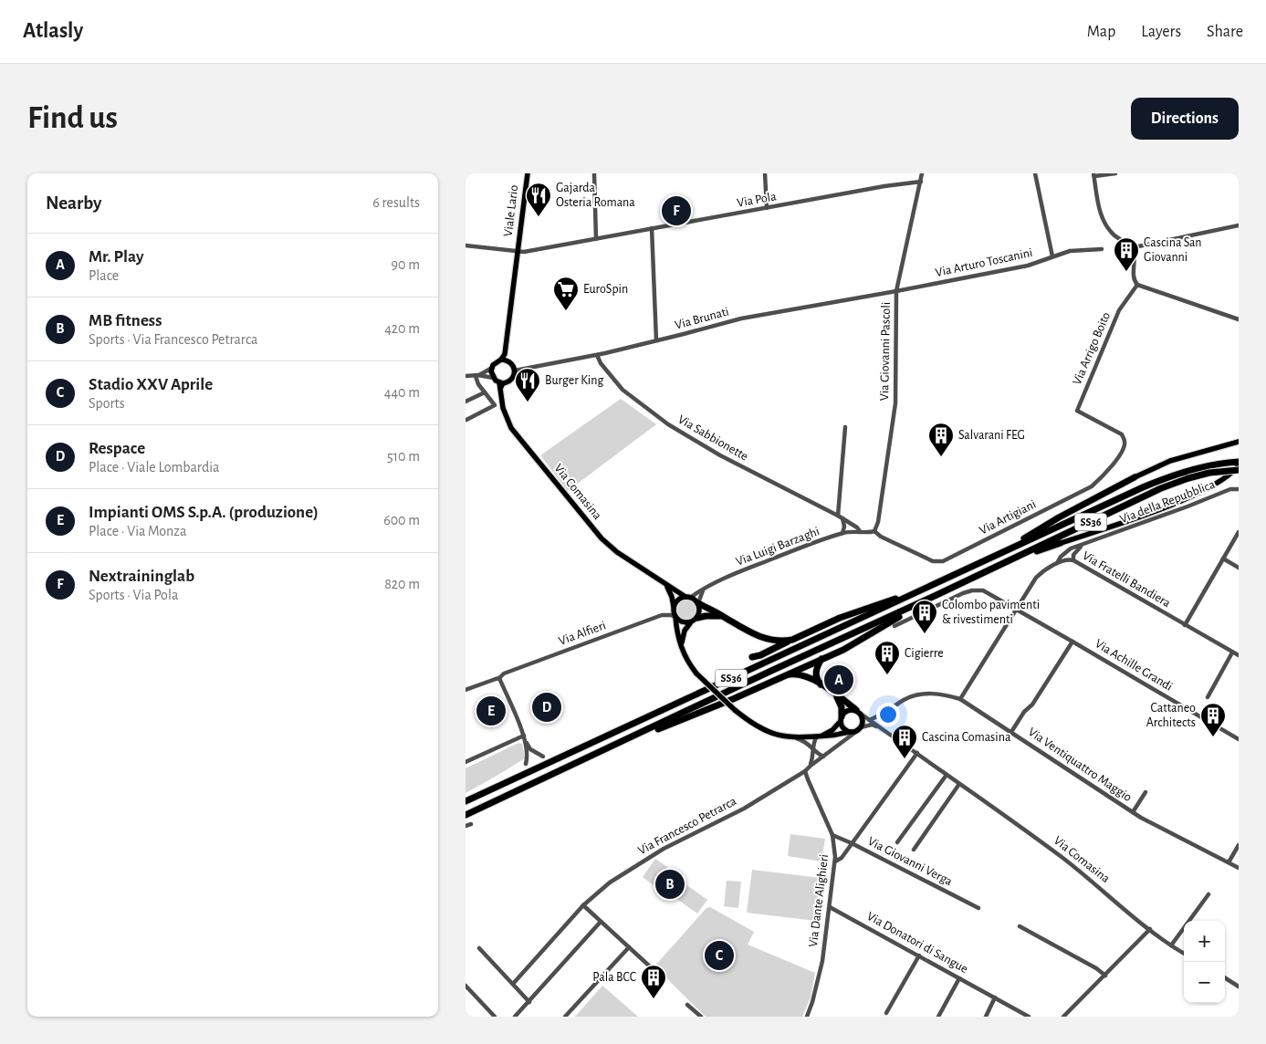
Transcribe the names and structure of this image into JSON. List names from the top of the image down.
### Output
{
  "streets": {
    "highway": ["SS36"],
    "main road": ["Viale Lario", "Via Comasina"],
    "street": [
      "Via Pola",
      "Via Arturo Toscanini",
      "Via Brunati",
      "Via Arrigo Boito",
      "Via Giovanni Pascoli",
      "Via Sabbionette",
      "Via della Repubblica",
      "Via Artigiani",
      "Via Luigi Barzaghi",
      "Via Fratelli Bandiera",
      "Via Alfieri",
      "Via Achille Grandi",
      "Via Ventiquattro Maggio",
      "Via Francesco Petrarca",
      "Via Giovanni Verga",
      "Via Dante Alighieri",
      "Via Donatori di Sangue"
    ]
  },
  "crossings": [
    ["Via Pola", "Viale Lario"],
    ["Via Pola", "Via Giovanni Pascoli"],
    ["Via Arturo Toscanini", "Via Brunati"],
    ["Via Arturo Toscanini", "Via Giovanni Pascoli"],
    ["Via Brunati", "Via Giovanni Pascoli"],
    ["Via Brunati", "Via Sabbionette"],
    ["Via Brunati", "Via Comasina"],
    ["Via Arrigo Boito", "Via Artigiani"],
    ["Via Giovanni Pascoli", "Via Artigiani"],
    ["Via Sabbionette", "Via Luigi Barzaghi"],
    ["Via Comasina", "Via Luigi Barzaghi"],
    ["Via Comasina", "Via Alfieri"],
    ["Via Comasina", "Via Ventiquattro Maggio"],
    ["Via della Repubblica", "Via Fratelli Bandiera"],
    ["Via Luigi Barzaghi", "Via Alfieri"],
    ["Via Fratelli Bandiera", "Via Achille Grandi"],
    ["Via Fratelli Bandiera", "Via Ventiquattro Maggio"],
    ["Via Francesco Petrarca", "Via Dante Alighieri"],
    ["Via Giovanni Verga", "Via Dante Alighieri"],
    ["Via Dante Alighieri", "Via Donatori di Sangue"]
  ],
  "places": {
    "restaurant": ["Gajarda Osteria Romana", "Burger King"],
    "building": [
      "Cascina San Giovanni",
      "Salvarani FEG",
      "Colombo pavimenti & rivestimenti",
      "Cigierre",
      "Cattaneo Architects",
      "Cascina Comasina",
      "Pala BCC"
    ],
    "supermarket": ["EuroSpin"]
  },
  "page": {
    "header": "Atlasly",
    "nav": ["Map", "Layers", "Share"],
    "buttons": "Directions",
    "title": "Find us",
    "heading": ["Nearby", "6 results"],
    "pins": [
      "F",
      "A",
      "D",
      "E",
      "B",
      "C"
    ],
    "list": [
      {
        "mark": "A",
        "name": "Mr. Play",
        "note": "Place",
        "value": "90 m"
      },
      {
        "mark": "B",
        "name": "MB fitness",
        "note": "Sports · Via Francesco Petrarca",
        "value": "420 m"
      },
      {
        "mark": "C",
        "name": "Stadio XXV Aprile",
        "note": "Sports",
        "value": "440 m"
      },
      {
        "mark": "D",
        "name": "Respace",
        "note": "Place · Viale Lombardia",
        "value": "510 m"
      },
      {
        "mark": "E",
        "name": "Impianti OMS S.p.A. (produzione)",
        "note": "Place · Via Monza",
        "value": "600 m"
      },
      {
        "mark": "F",
        "name": "Nextraininglab",
        "note": "Sports · Via Pola",
        "value": "820 m"
      }
    ],
    "map_buttons": ["+", "−"]
  }
}
